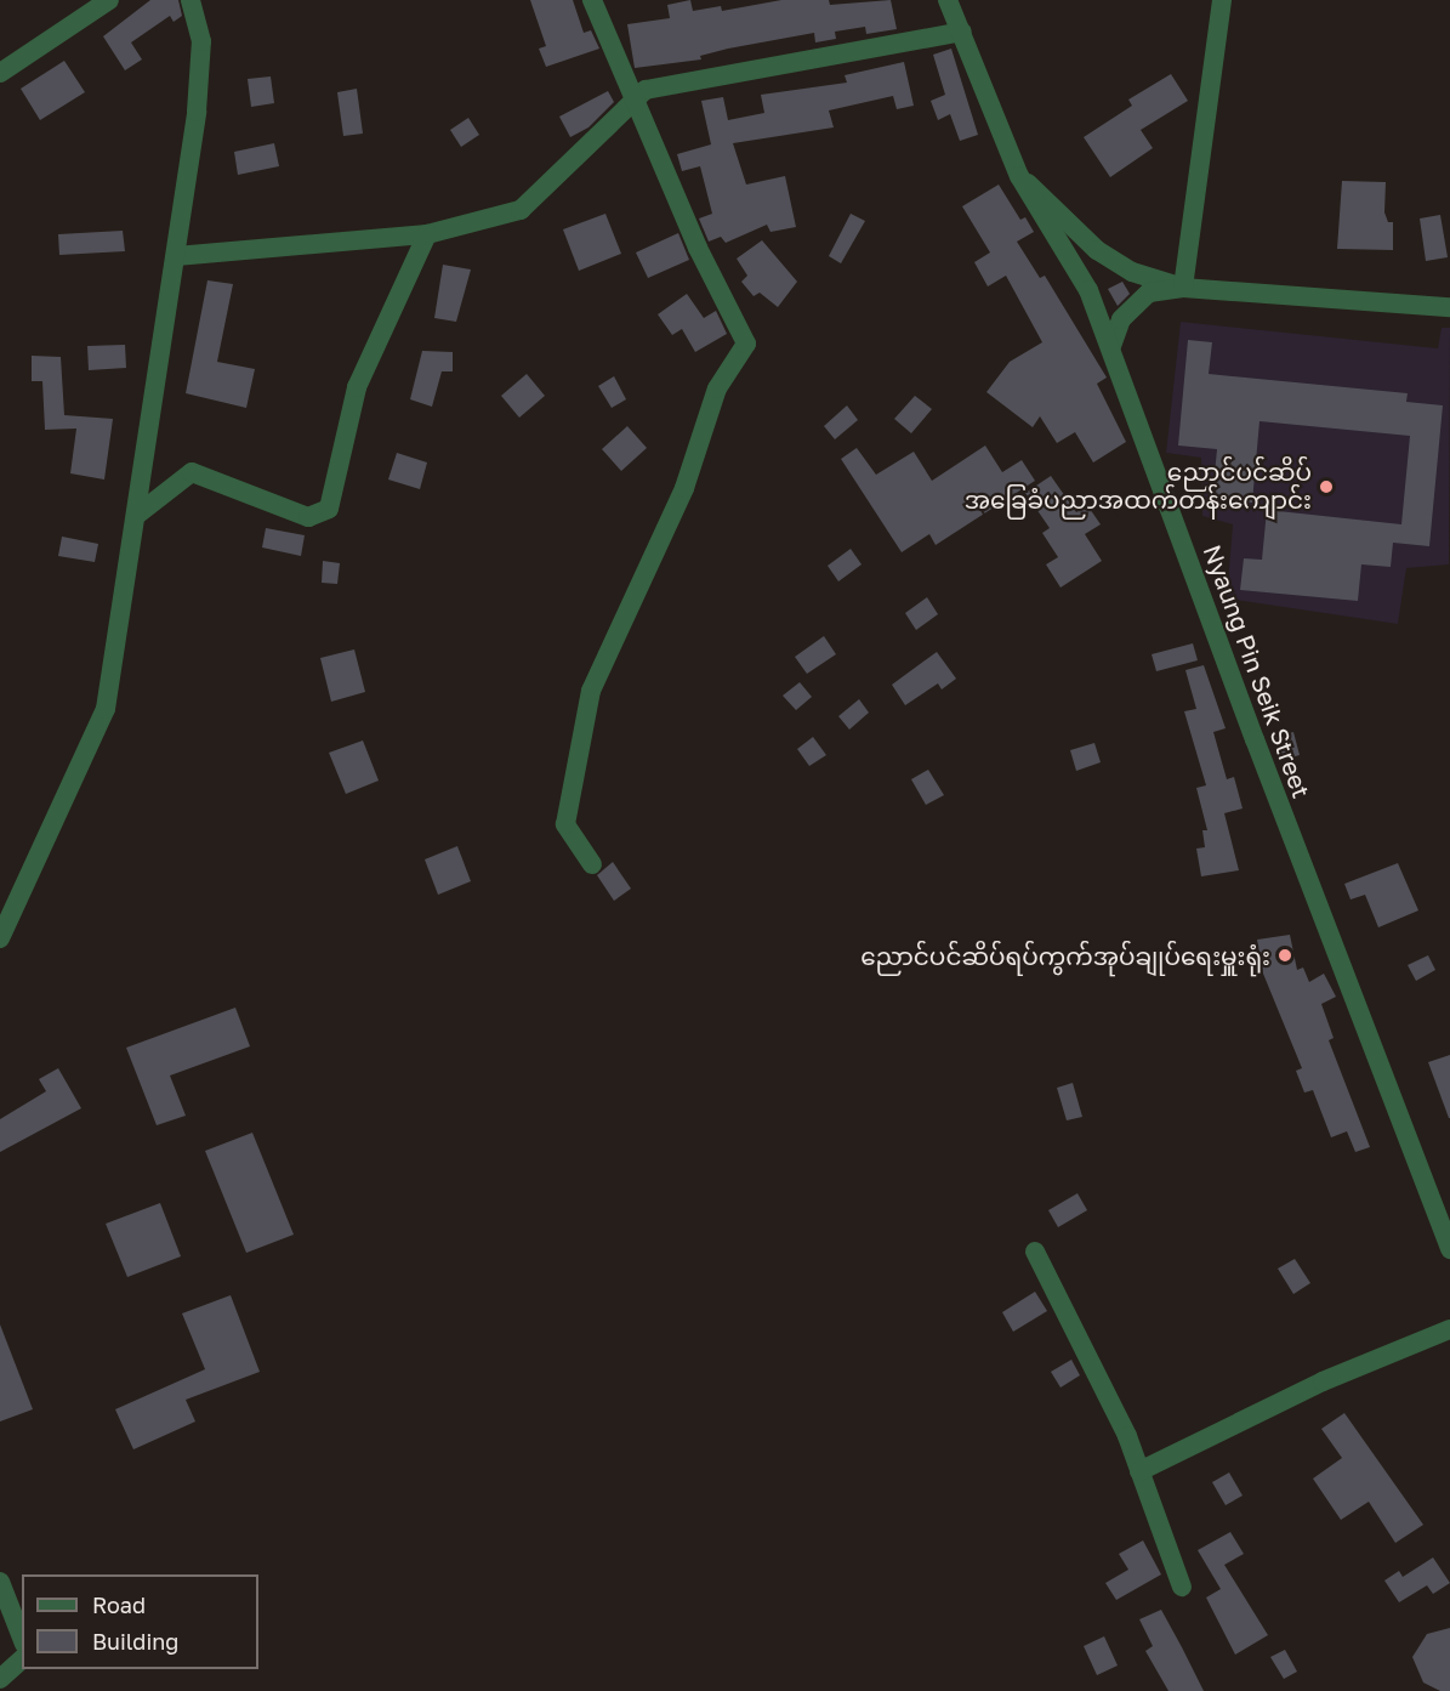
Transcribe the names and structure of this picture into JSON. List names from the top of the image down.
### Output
{
  "streets": {
    "street": ["Nyaung Pin Seik Street"]
  },
  "places": ["ညောင်ပင်ဆိပ် အခြေခံပညာအထက်တန်းကျောင်း", "ညောင်ပင်ဆိပ်ရပ်ကွက်အုပ်ချုပ်ရေးမှူးရုံး"],
  "legend": ["Road", "Building"]
}
